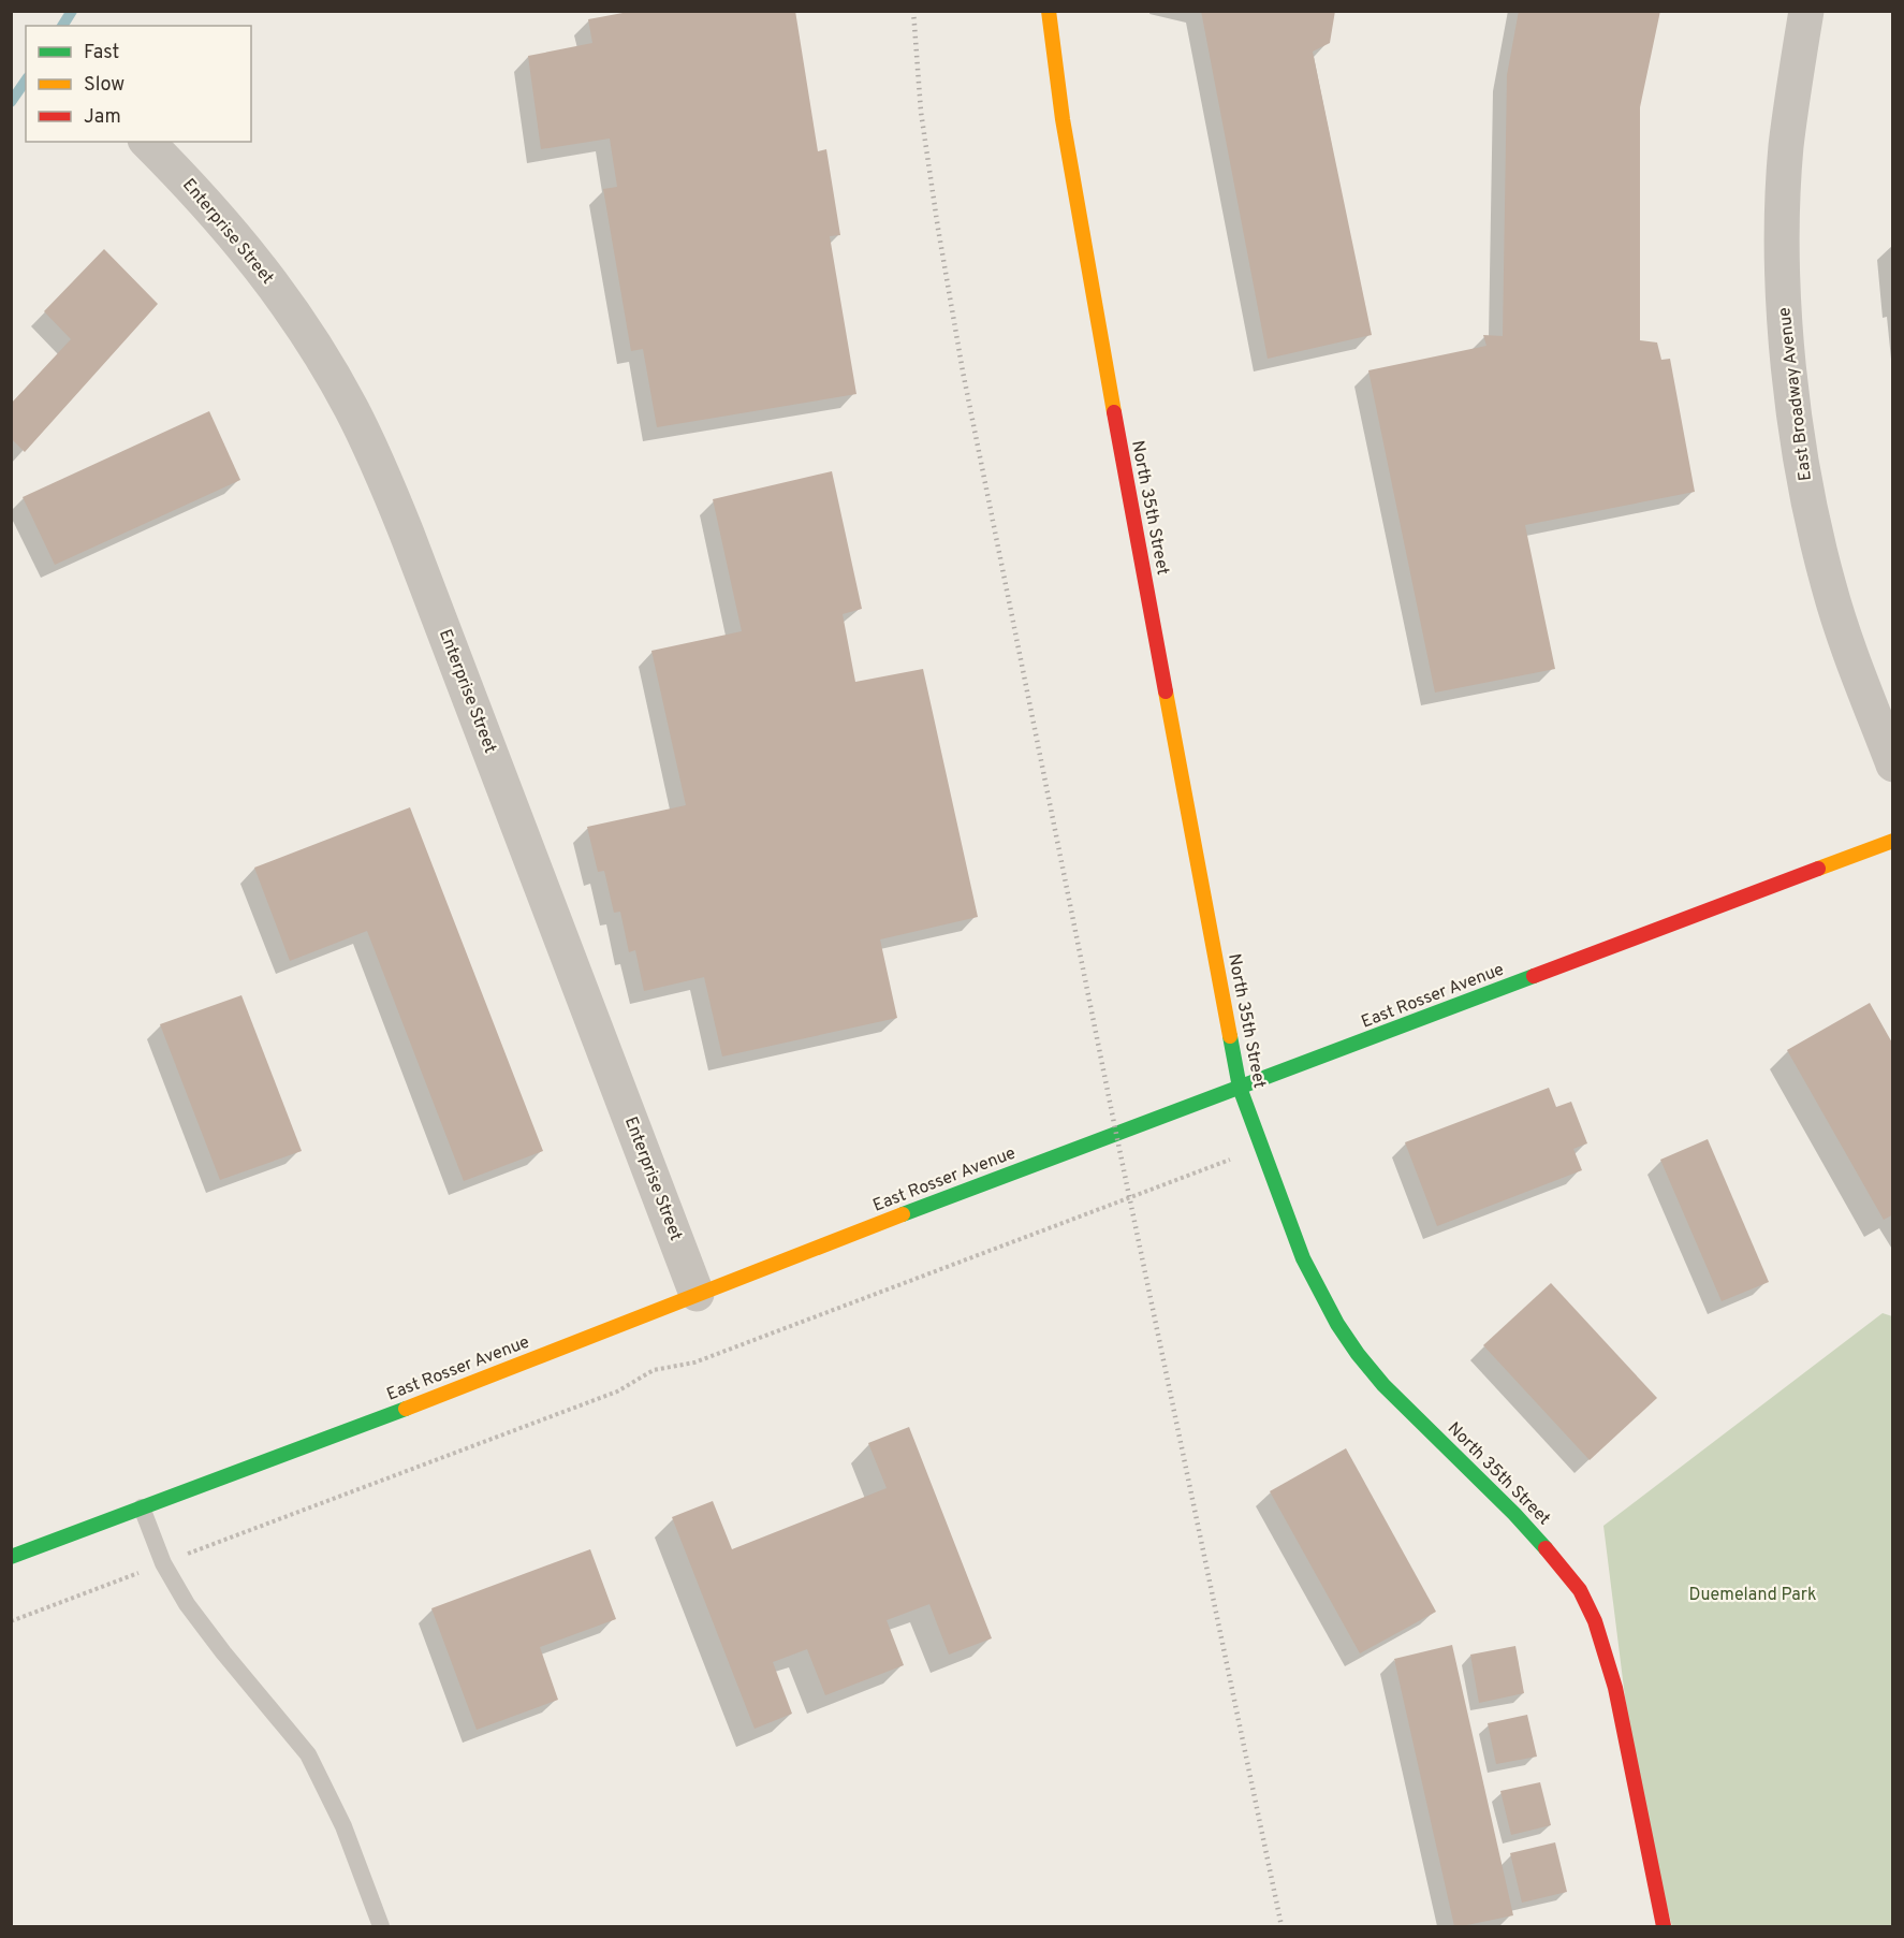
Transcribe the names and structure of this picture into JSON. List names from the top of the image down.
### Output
{
  "streets": {
    "street": [
      "Enterprise Street",
      "East Broadway Avenue",
      "North 35th Street",
      "East Rosser Avenue"
    ]
  },
  "crossings": [
    ["Enterprise Street", "East Rosser Avenue"],
    ["North 35th Street", "East Rosser Avenue"]
  ],
  "parks": ["Duemeland Park"],
  "legend": ["Fast", "Slow", "Jam"]
}
